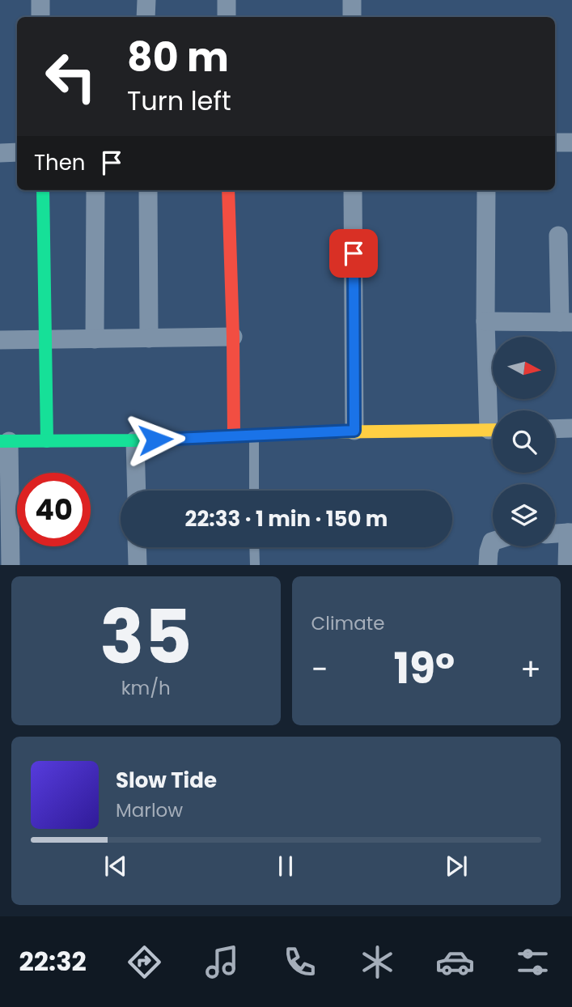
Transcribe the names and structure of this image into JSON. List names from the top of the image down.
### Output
{
  "north": "right",
  "page": {
    "turn": ["80 m", "Turn left"],
    "then": "Then",
    "limit": "40",
    "trip": "22:33 · 1 min · 150 m",
    "tile": [
      ["35", "km/h"],
      "Climate"
    ],
    "heat": ["−", "19°", "+"],
    "song": ["Slow Tide", "Marlow"],
    "tabs": "22:32"
  }
}
